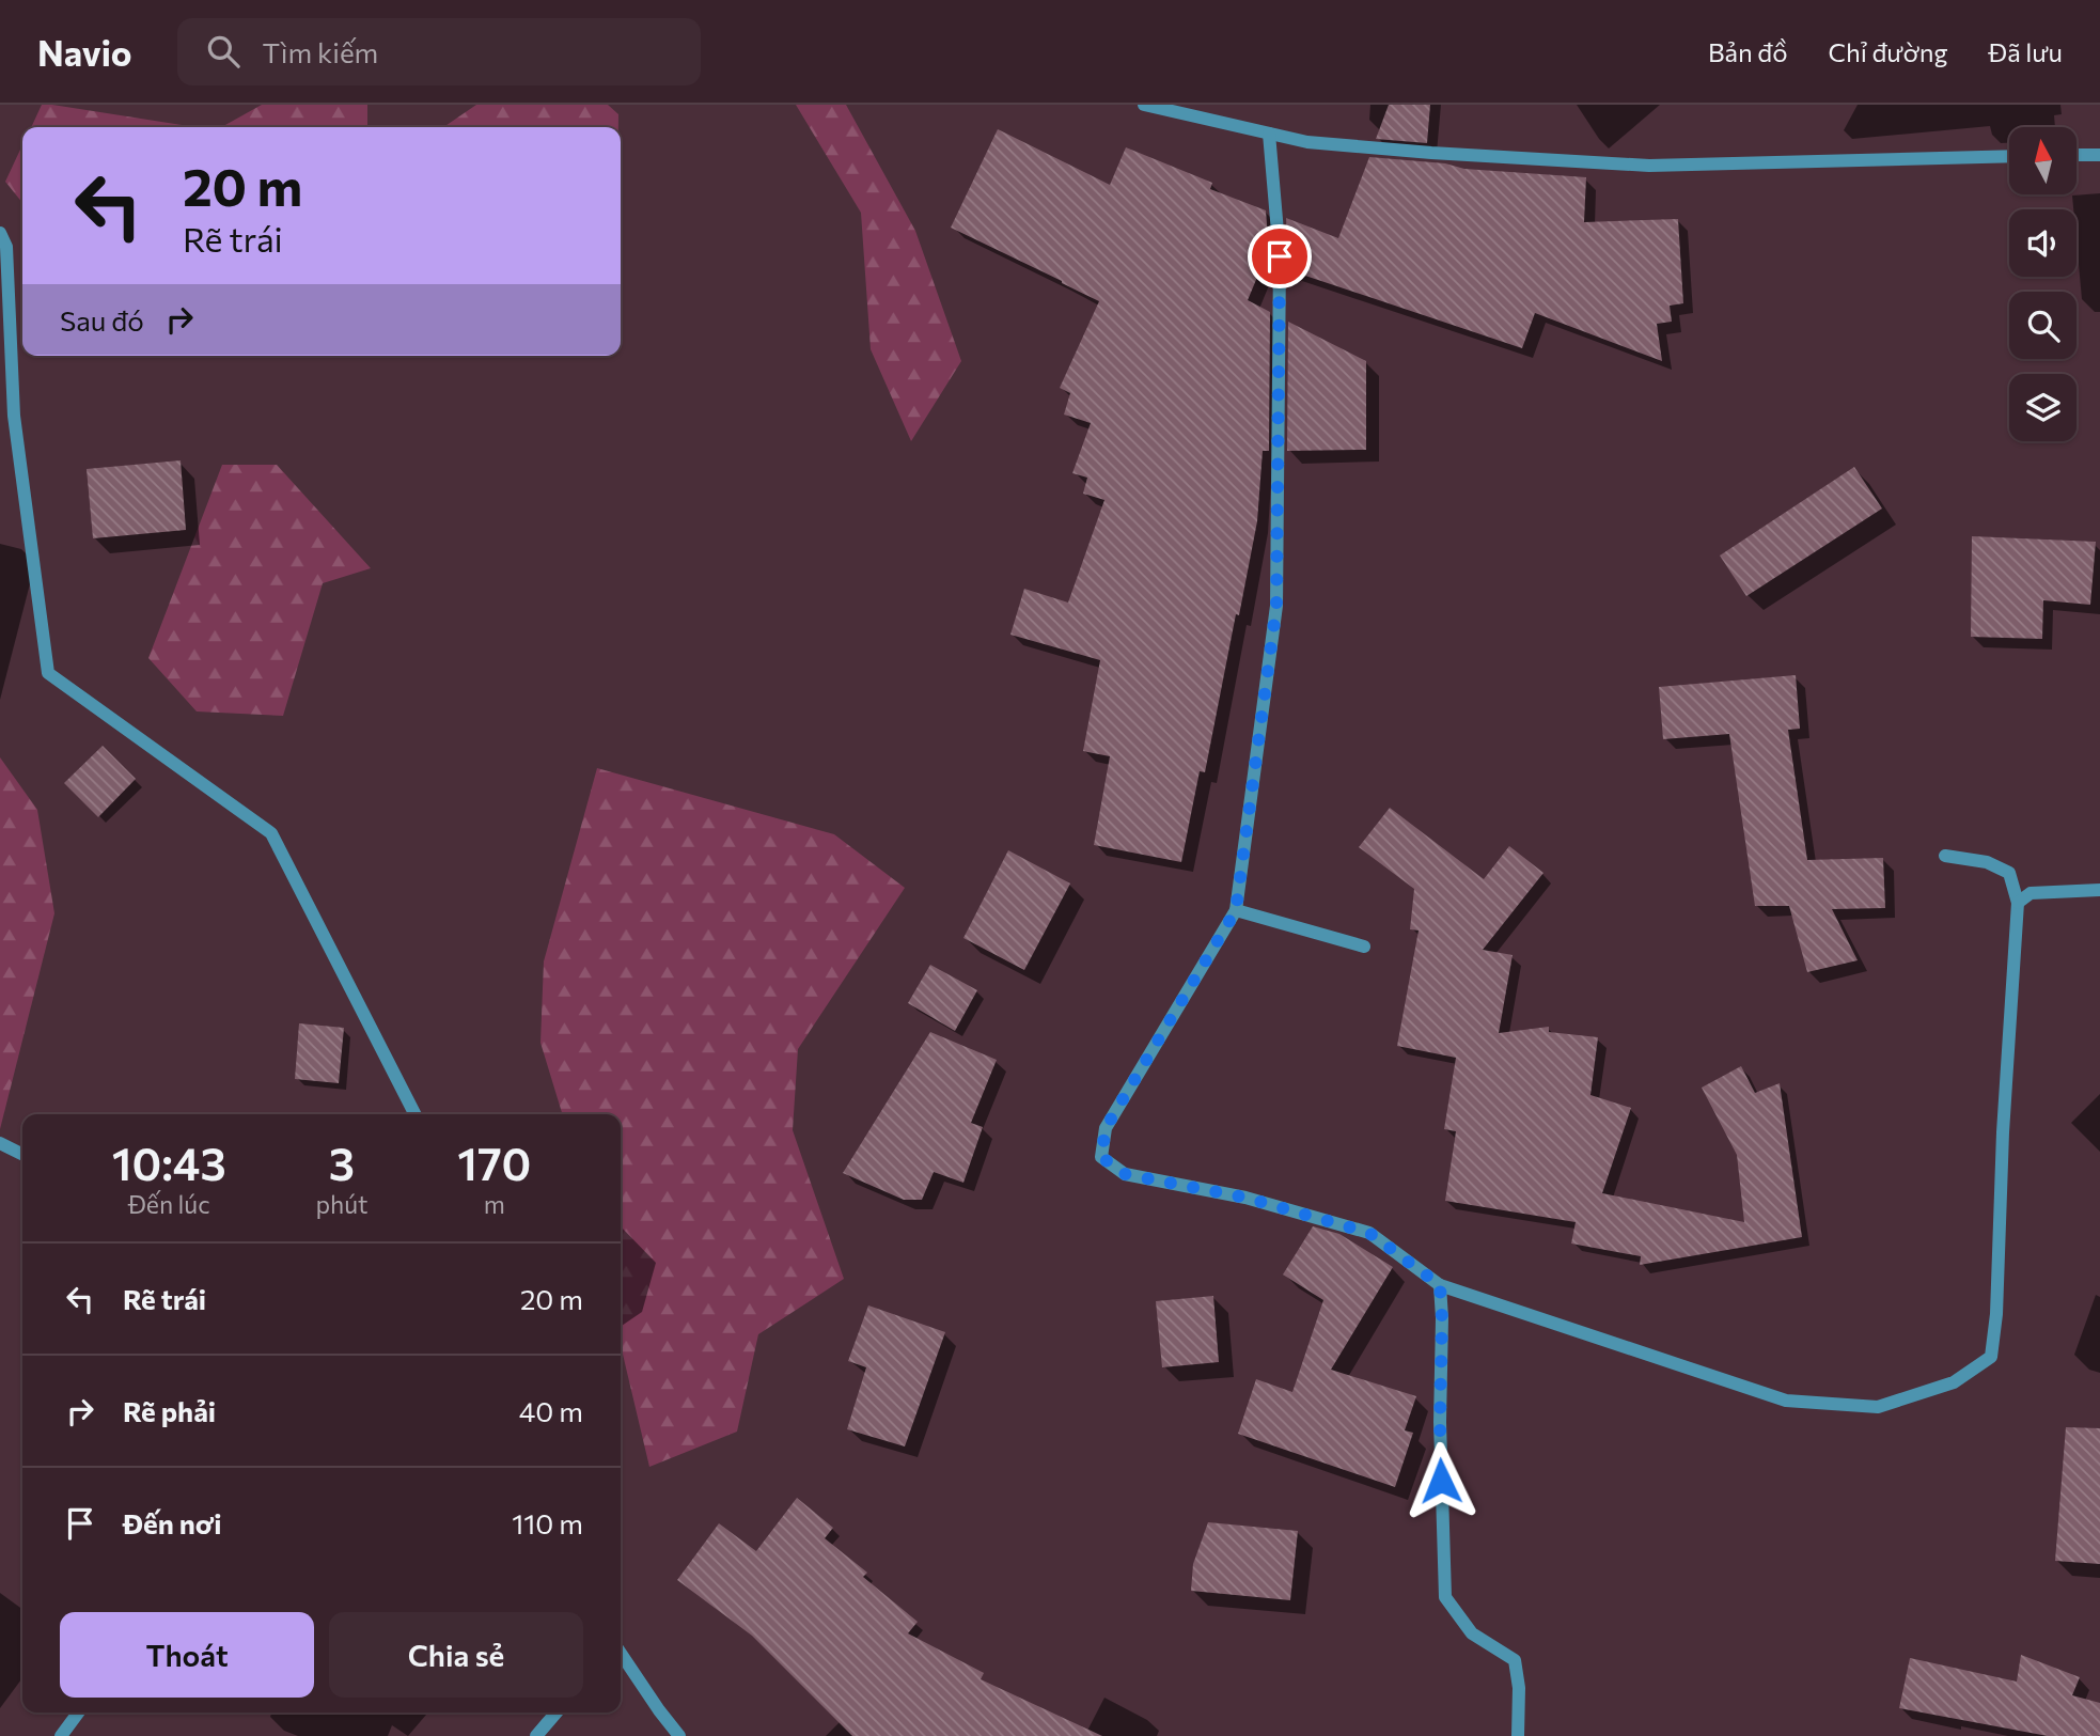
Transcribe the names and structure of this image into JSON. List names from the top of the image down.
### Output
{
  "north": "top",
  "page": {
    "header": "Navio",
    "search": "Tìm kiếm",
    "nav": ["Bản đồ", "Chỉ đường", "Đã lưu"],
    "turn": ["20 m", "Rẽ trái"],
    "then": "Sau đó",
    "eta": [
      "10:43",
      "Đến lúc",
      "3",
      "phút",
      "170",
      "m"
    ],
    "list": [
      {
        "name": "Rẽ trái",
        "value": "20 m"
      },
      {
        "name": "Rẽ phải",
        "value": "40 m"
      },
      {
        "name": "Đến nơi",
        "value": "110 m"
      }
    ],
    "buttons": ["Thoát", "Chia sẻ"]
  }
}
